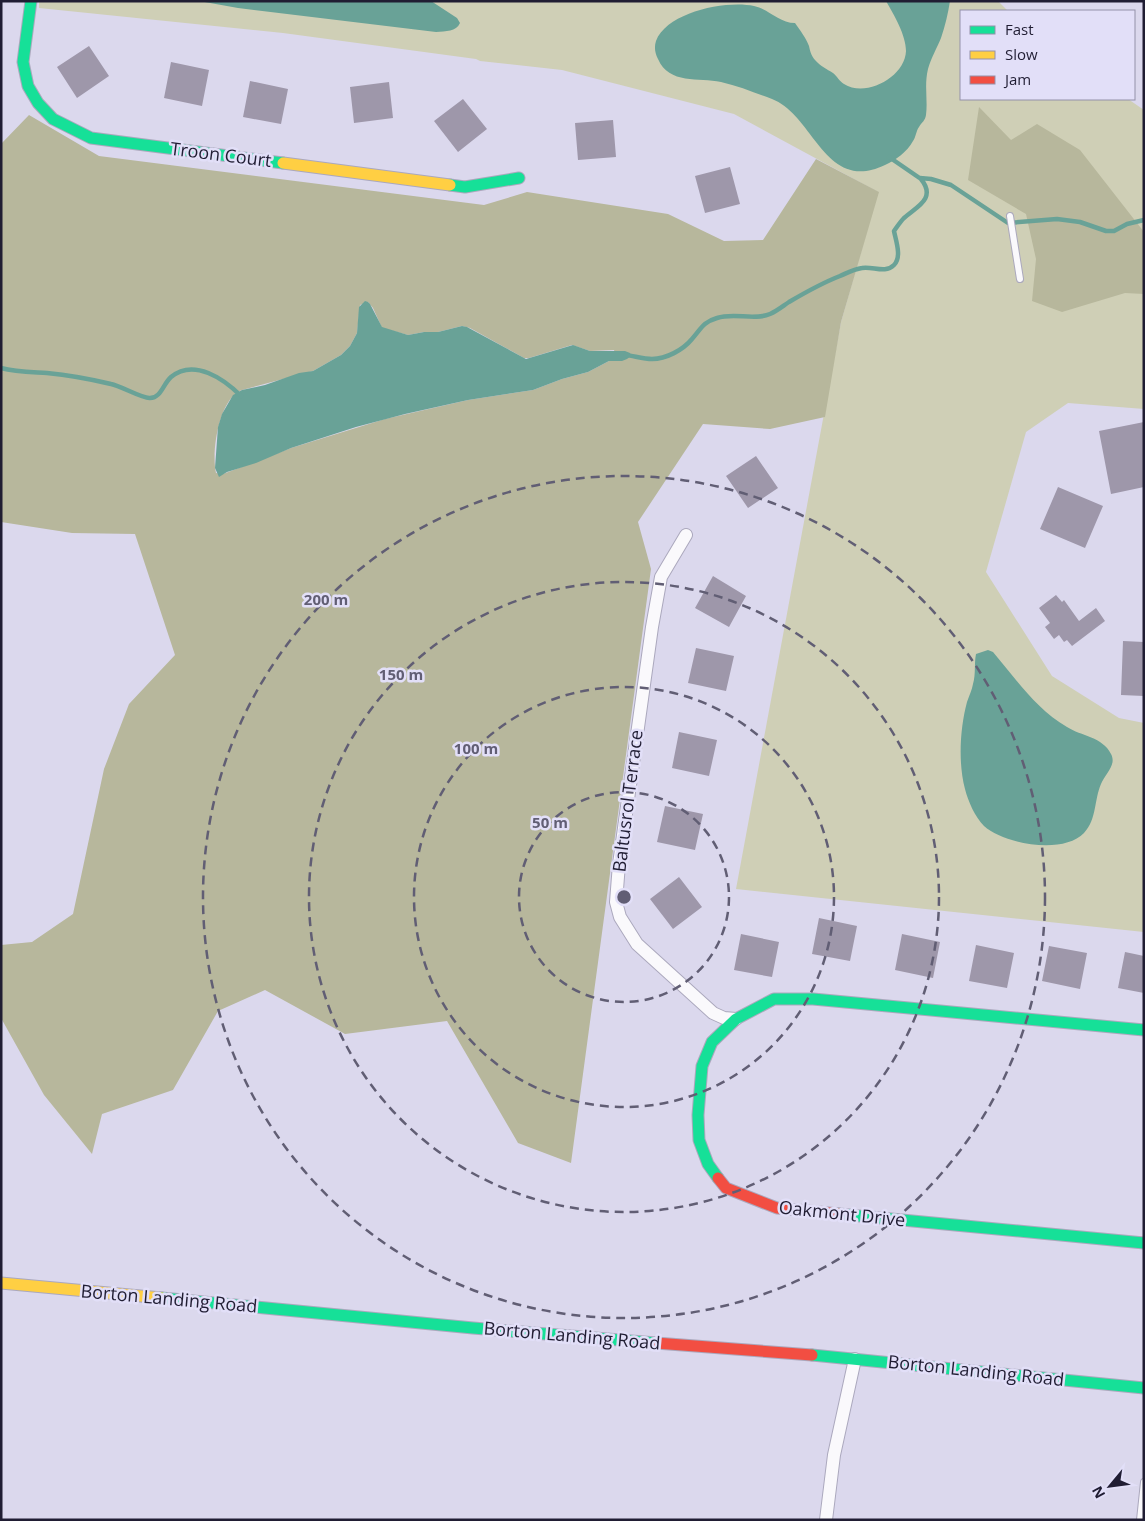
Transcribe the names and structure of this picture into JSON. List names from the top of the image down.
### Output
{
  "streets": {
    "street": [
      "Troon Court",
      "Baltusrol Terrace",
      "Oakmont Drive",
      "Borton Landing Road"
    ]
  },
  "crossings": [
    ["Baltusrol Terrace", "Oakmont Drive"]
  ],
  "legend": ["Fast", "Slow", "Jam"],
  "north": "bottom left",
  "rings": [
    "200 m",
    "150 m",
    "100 m",
    "50 m"
  ]
}
